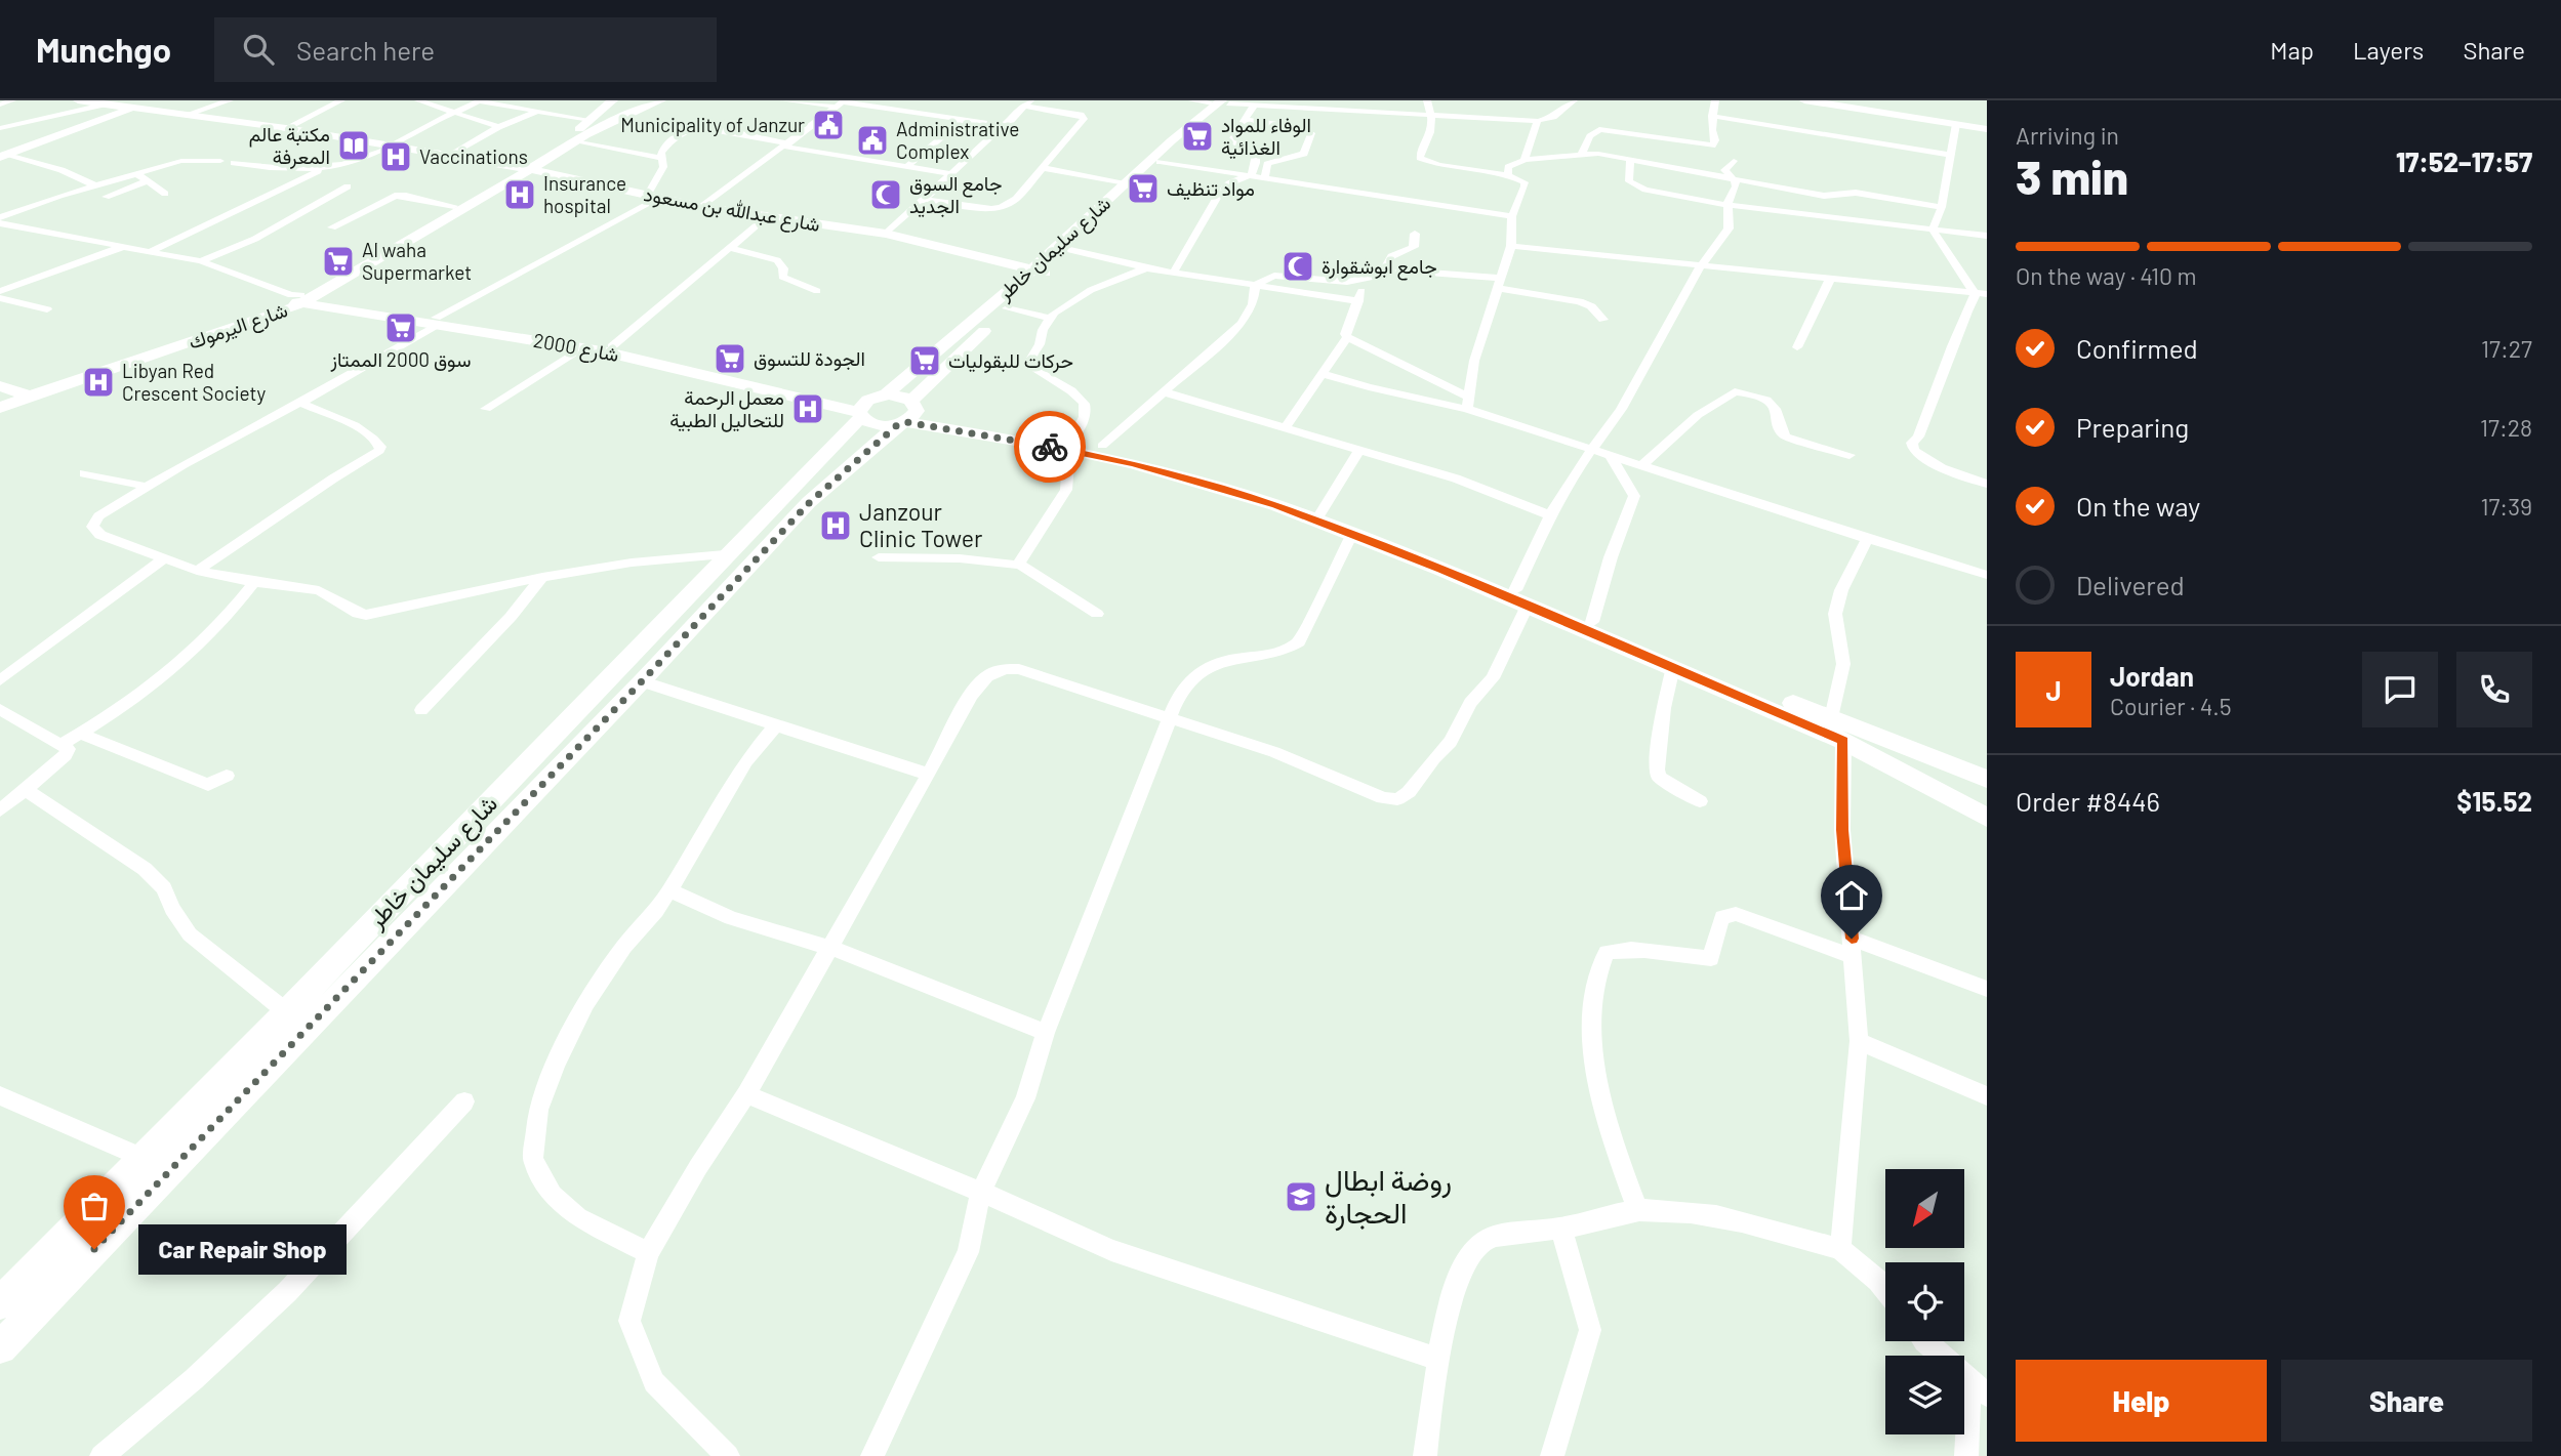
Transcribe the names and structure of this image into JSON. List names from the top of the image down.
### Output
{
  "streets": {
    "main road": [
      "شارع عبدالله بن مسعود",
      "شارع سليمان خاطر",
      "شارع اليرموك",
      "شارع 2000"
    ]
  },
  "crossings": [
    ["شارع عبدالله بن مسعود", "شارع سليمان خاطر"],
    ["شارع سليمان خاطر", "شارع 2000"],
    ["شارع اليرموك", "شارع 2000"]
  ],
  "places": {
    "public building": ["Municipality of Janzur", "Administrative Complex"],
    "supermarket": [
      "الوفاء للمواد الغذائية",
      "مواد تنظيف",
      "Al waha Supermarket",
      "سوق 2000 الممتاز",
      "الجودة للتسوق",
      "حركات للبقوليات"
    ],
    "library": ["مكتبة عالم المعرفة"],
    "hospital": [
      "Vaccinations",
      "Insurance hospital",
      "Libyan Red Crescent Society",
      "معمل الرحمة للتحاليل الطبية",
      "Janzour Clinic Tower"
    ],
    "mosque": ["جامع السوق الجديد", "جامع ابوشقوارة"],
    "school or university": ["روضة ابطال الحجارة"],
    "other": ["Car Repair Shop"]
  },
  "north": "bottom left",
  "page": {
    "header": "Munchgo",
    "search": "Search here",
    "nav": ["Map", "Layers", "Share"],
    "heading": ["3 min", "Arriving in", "17:52–17:57"],
    "panel": [
      "Jordan",
      "Courier · 4.5",
      "Order #8446",
      "$15.52"
    ],
    "bar": "On the way · 410 m",
    "list": [
      ["Confirmed", "17:27"],
      ["Preparing", "17:28"],
      ["On the way", "17:39"],
      "Delivered"
    ],
    "round": "J",
    "bubble": "Car Repair Shop",
    "buttons": ["Help", "Share"]
  }
}
